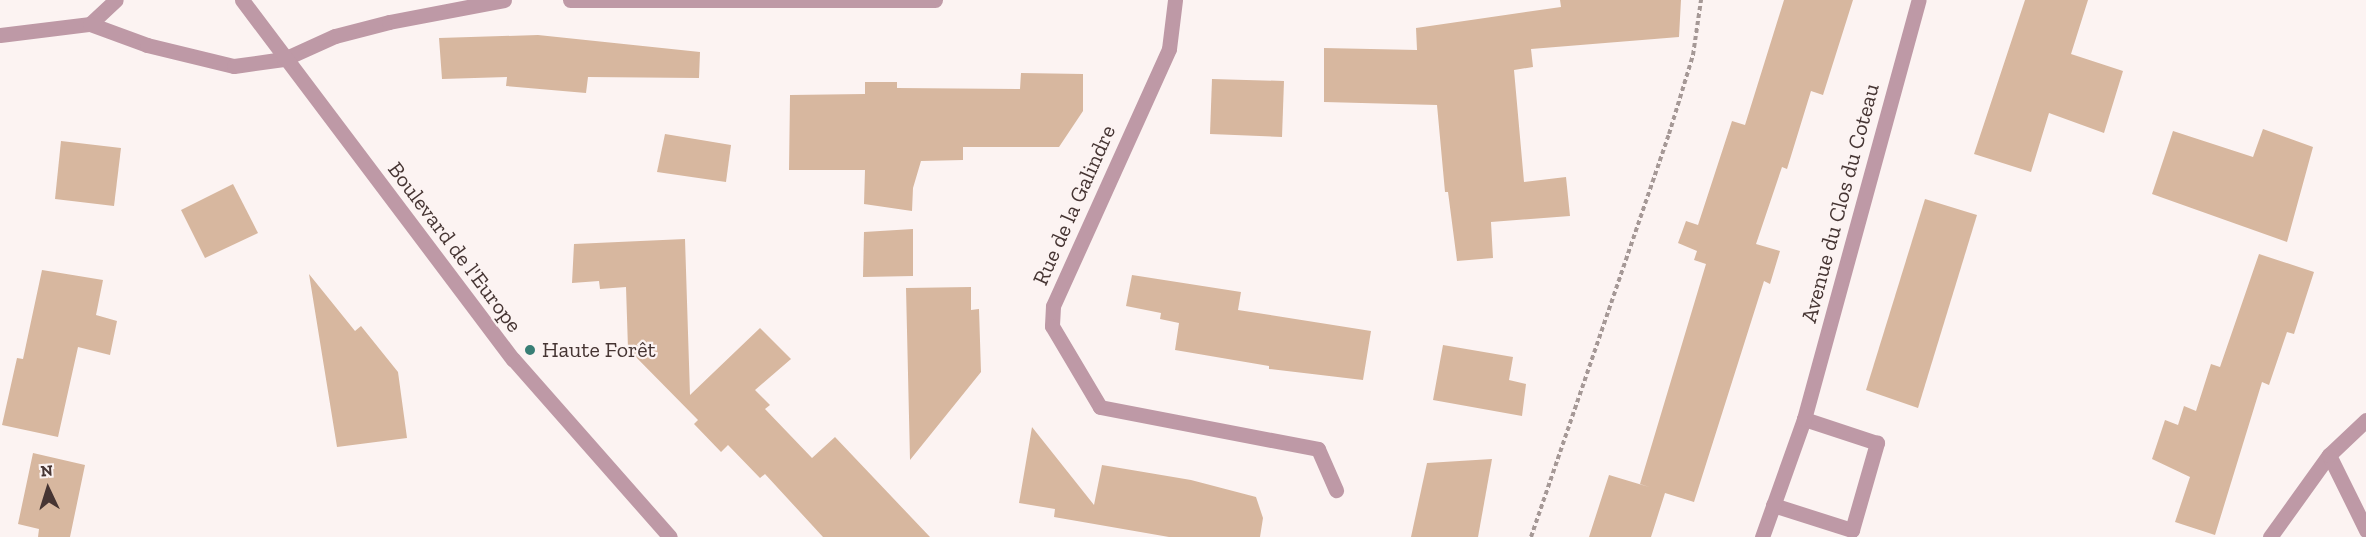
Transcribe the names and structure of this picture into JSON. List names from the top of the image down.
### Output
{
  "streets": {
    "street": ["Avenue du Clos du Coteau", "Rue de la Galindre", "Boulevard de l'Europe"]
  },
  "places": ["Haute Forêt"],
  "north": "top"
}
